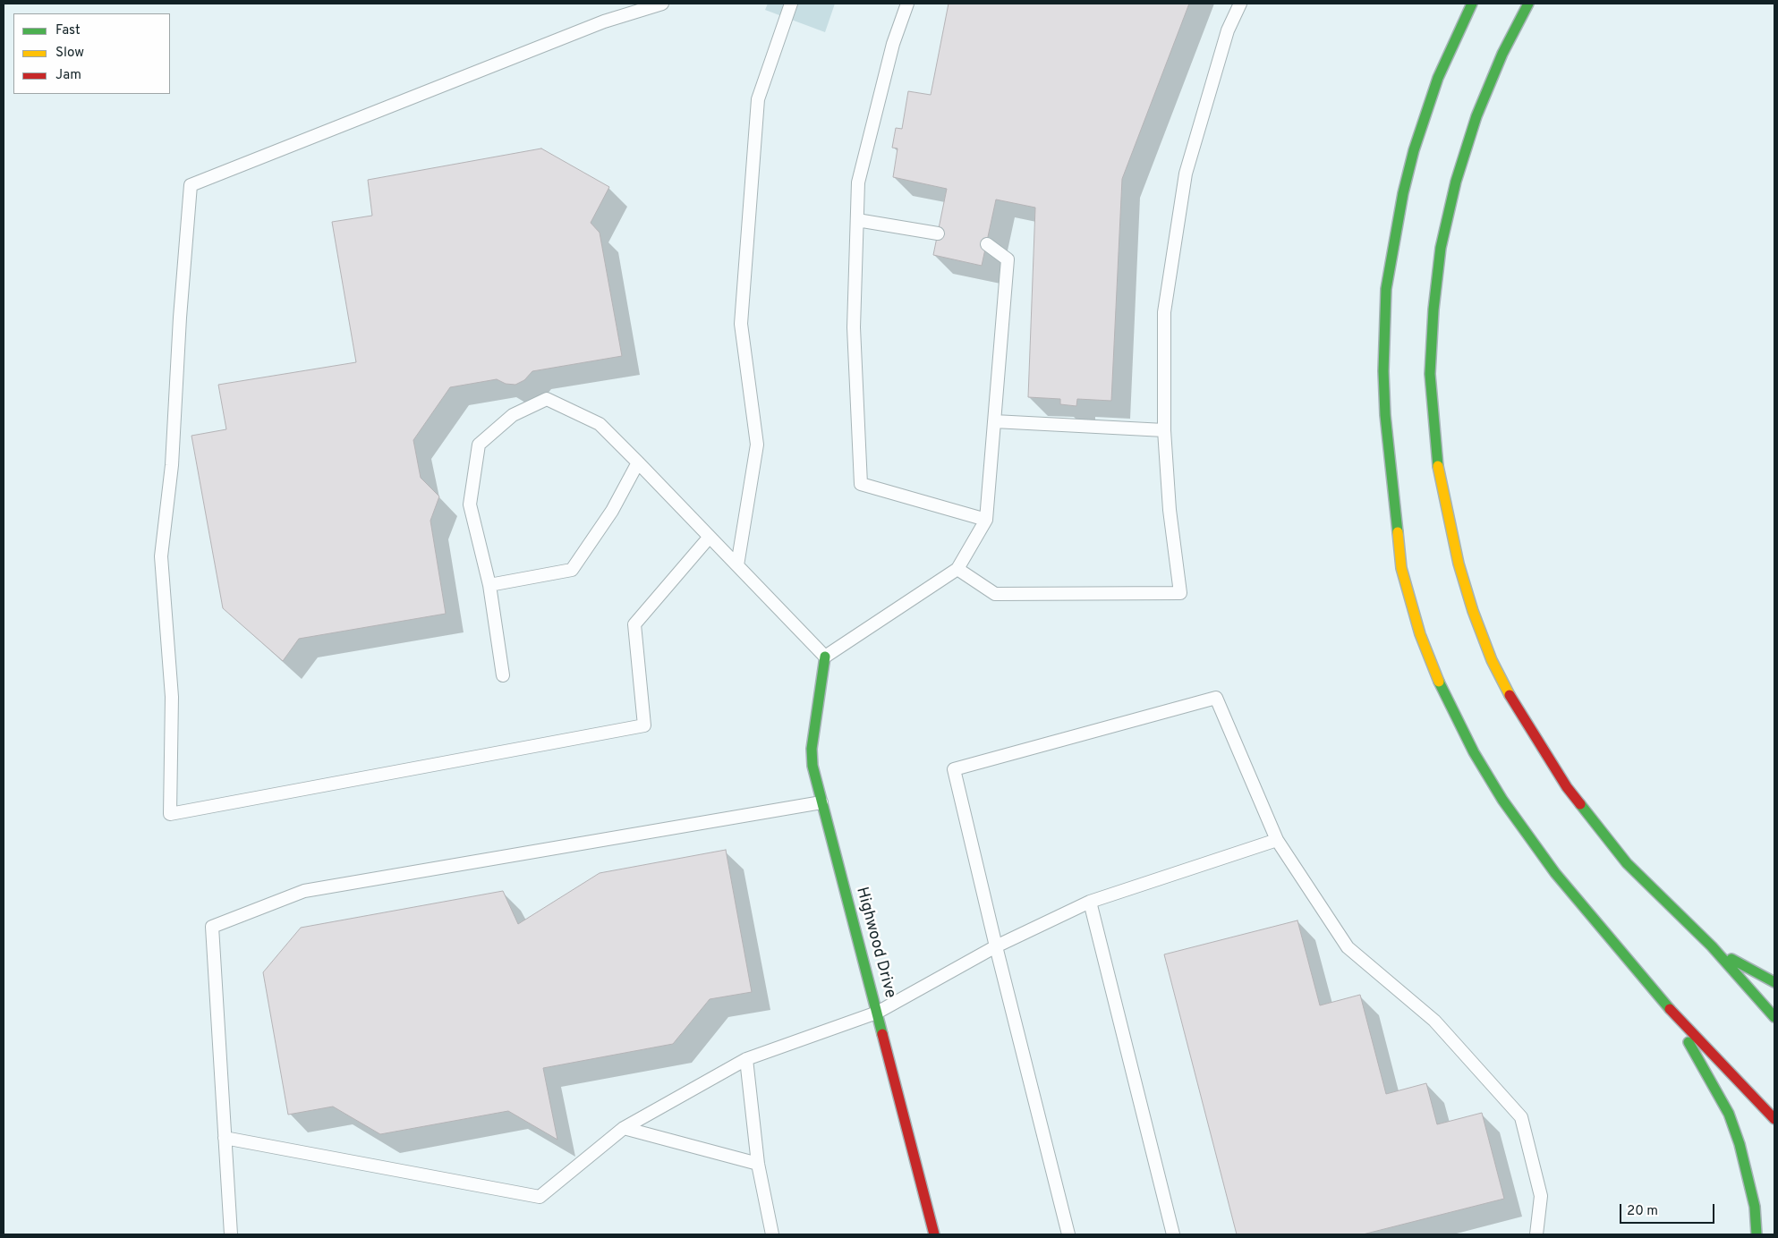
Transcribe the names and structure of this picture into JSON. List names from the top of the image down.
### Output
{
  "streets": {
    "main road": ["Highwood Drive"]
  },
  "legend": ["Fast", "Slow", "Jam"],
  "scale_bar": "20 m"
}
